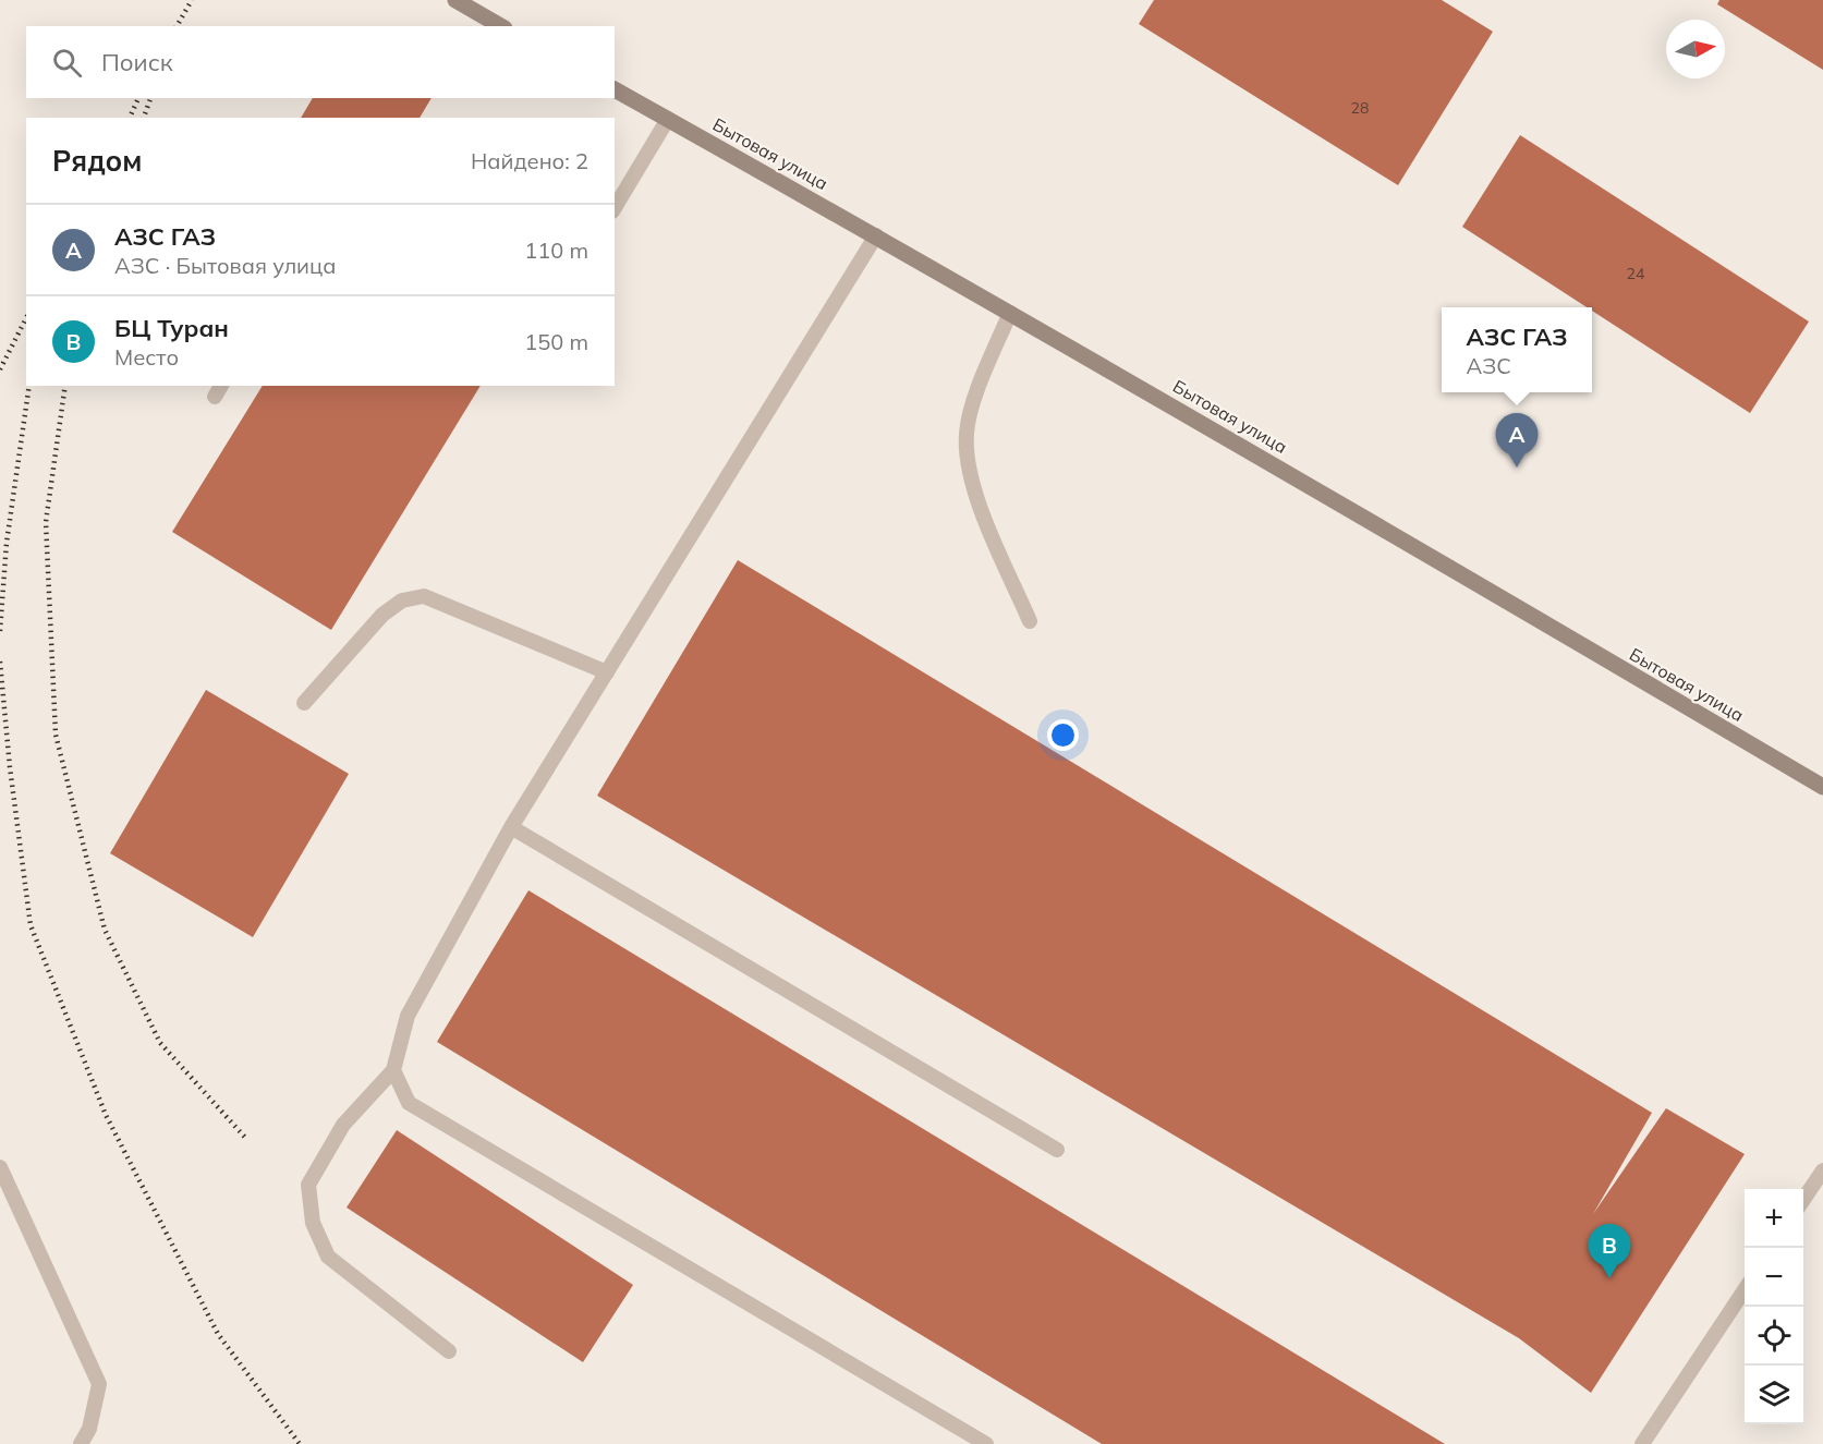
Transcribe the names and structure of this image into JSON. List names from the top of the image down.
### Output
{
  "streets": {
    "main road": ["Бытовая улица"]
  },
  "house_numbers": ["28", "24"],
  "north": "right",
  "page": {
    "search": "Поиск",
    "heading": ["Рядом", "Найдено: 2"],
    "list": [
      {
        "mark": "A",
        "name": "АЗС ГАЗ",
        "note": "АЗС · Бытовая улица",
        "value": "110 m"
      },
      {
        "mark": "B",
        "name": "БЦ Туран",
        "note": "Место",
        "value": "150 m"
      }
    ],
    "popup": ["АЗС ГАЗ", "АЗС"],
    "pins": ["A", "B"],
    "map_buttons": ["+", "−"]
  }
}
